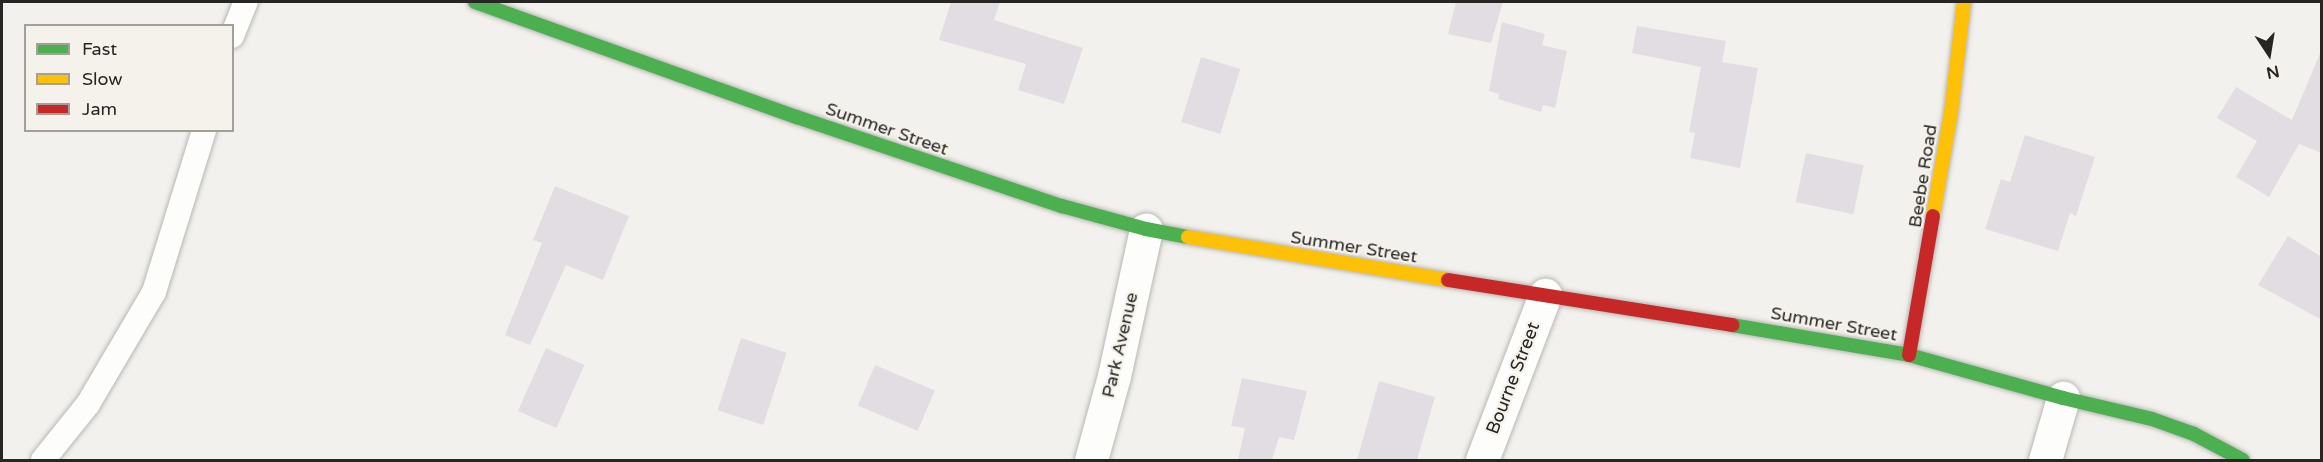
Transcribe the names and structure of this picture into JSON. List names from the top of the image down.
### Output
{
  "streets": {
    "main road": ["Summer Street", "Beebe Road"],
    "street": ["Park Avenue", "Bourne Street"]
  },
  "crossings": [
    ["Summer Street", "Beebe Road"],
    ["Summer Street", "Park Avenue"],
    ["Summer Street", "Bourne Street"]
  ],
  "legend": ["Fast", "Slow", "Jam"],
  "north": "bottom"
}
